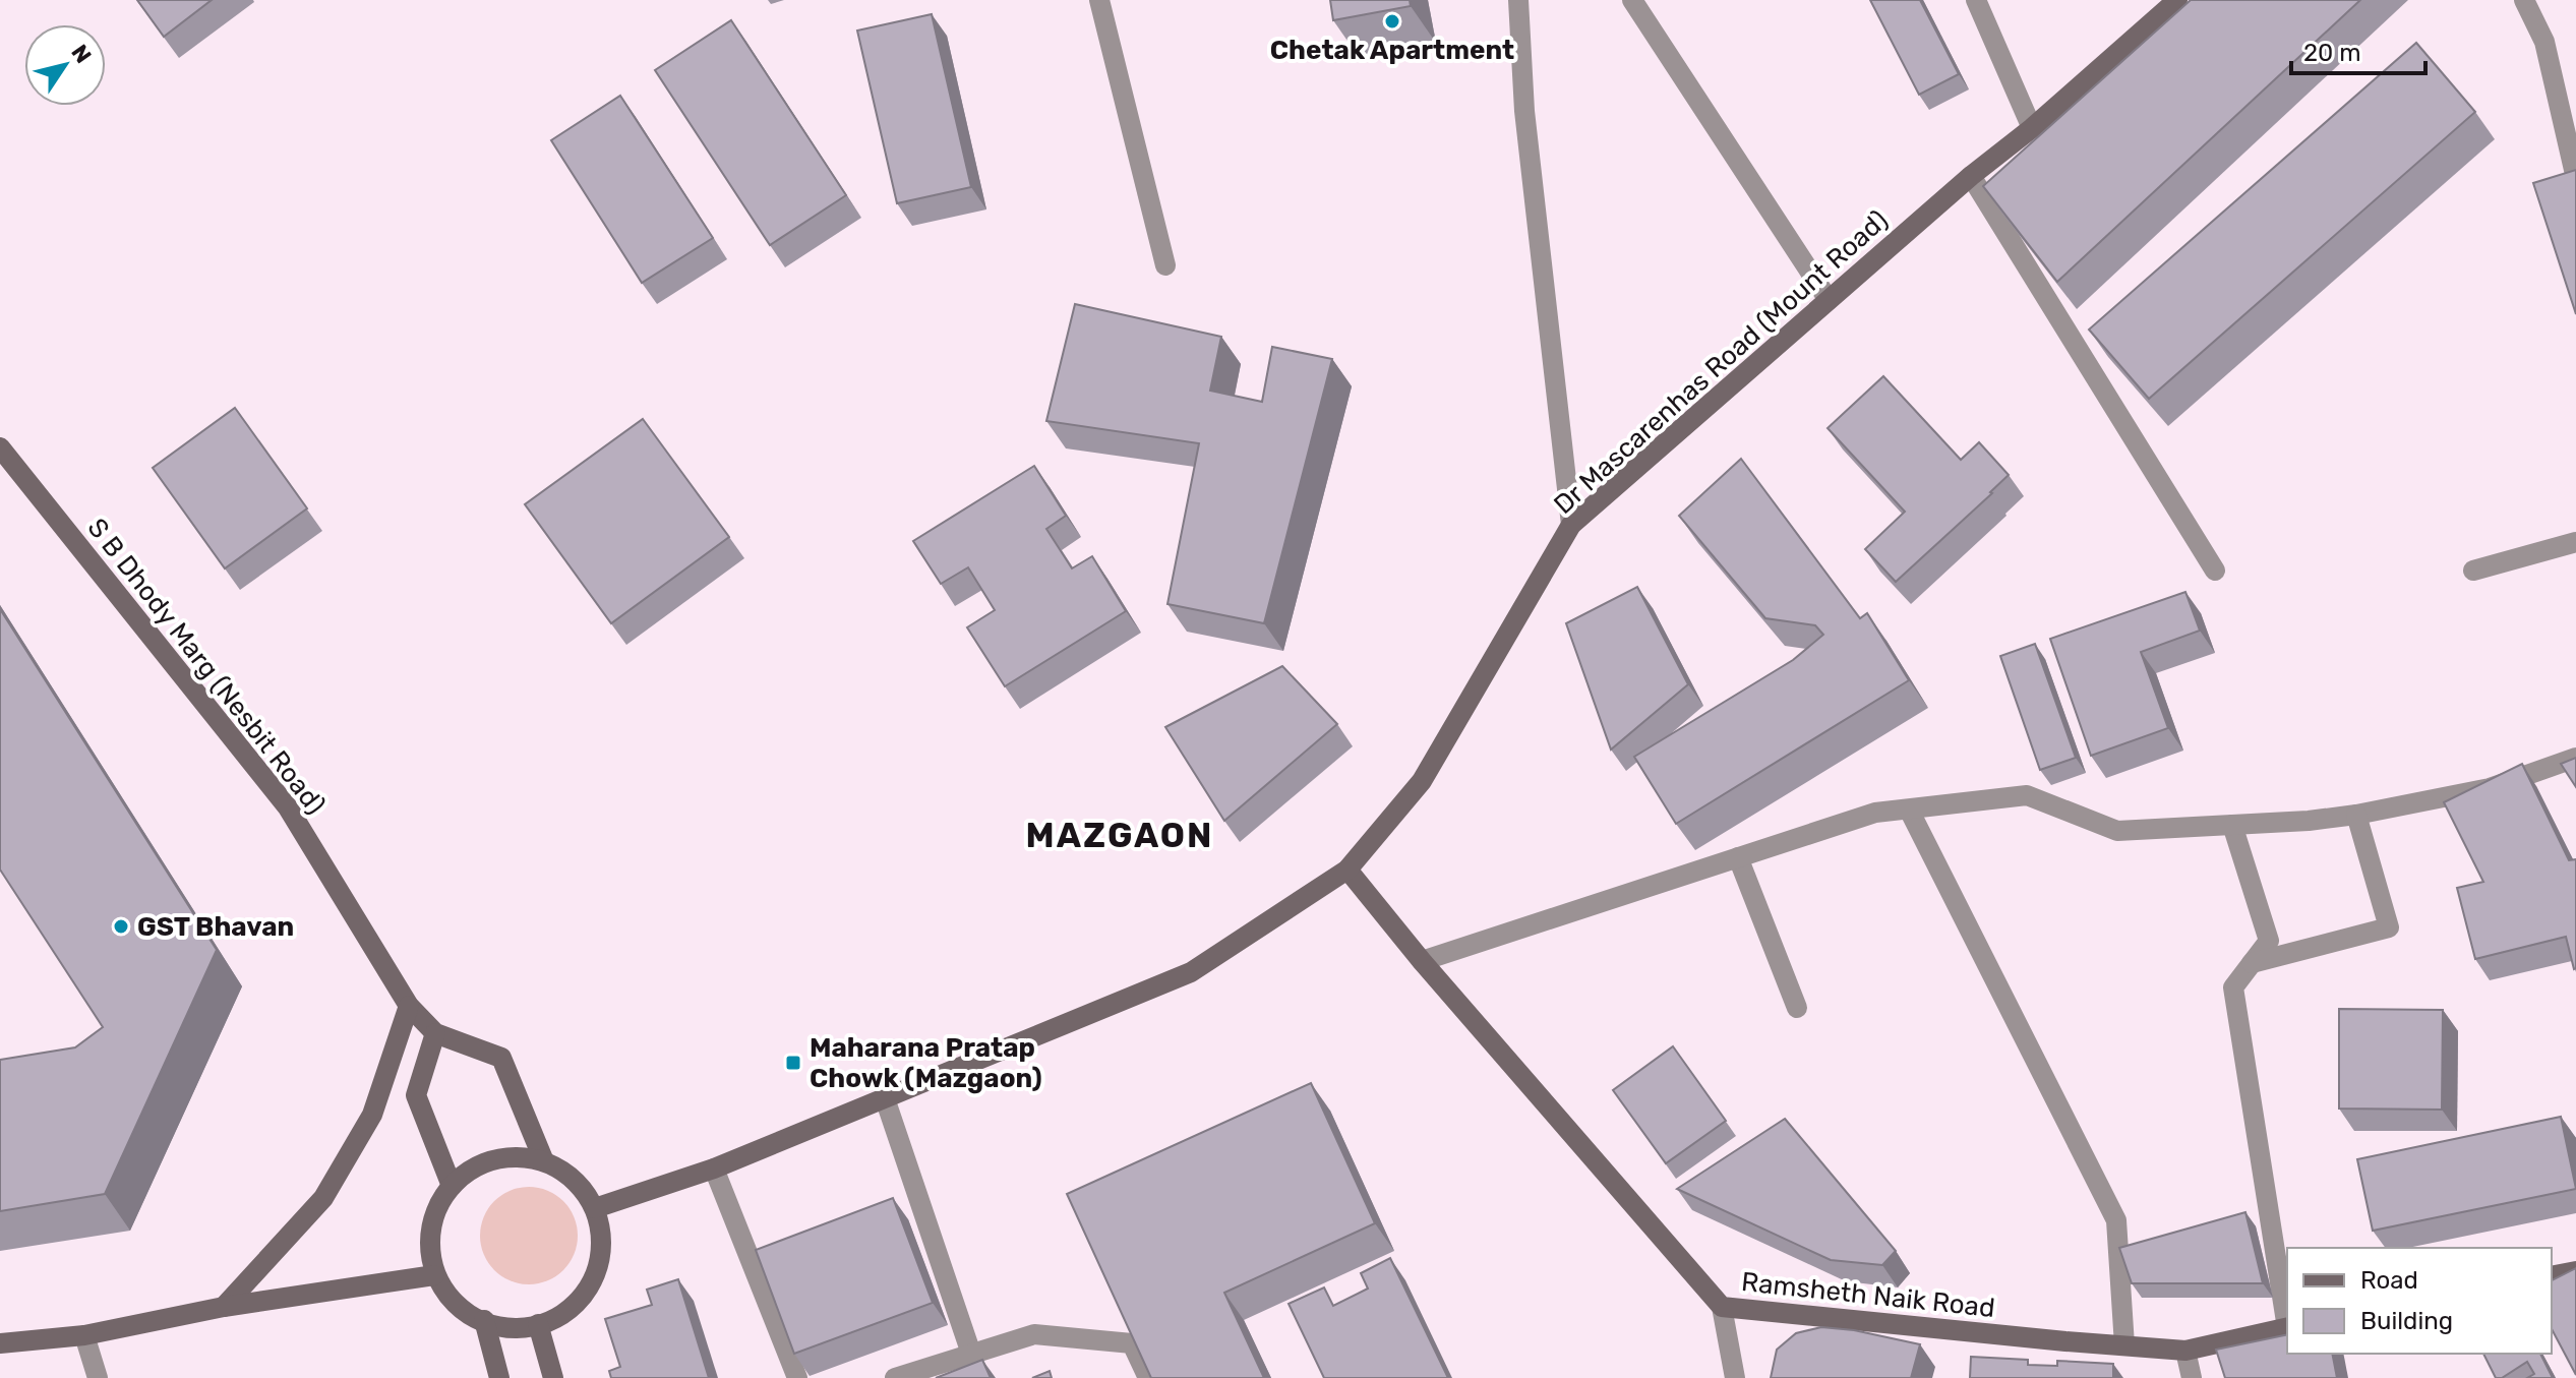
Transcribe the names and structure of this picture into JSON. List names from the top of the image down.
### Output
{
  "streets": {
    "street": ["Dr Mascarenhas Road (Mount Road)", "S B Dhody Marg (Nesbit Road)", "Ramsheth Naik Road"]
  },
  "crossings": [
    ["Dr Mascarenhas Road (Mount Road)", "Ramsheth Naik Road"]
  ],
  "districts": ["MAZGAON"],
  "places": {
    "other": ["Chetak Apartment", "GST Bhavan"],
    "transit": ["Maharana Pratap Chowk (Mazgaon)"]
  },
  "legend": ["Road", "Building"],
  "scale_bar": "20 m",
  "north": "top right"
}
